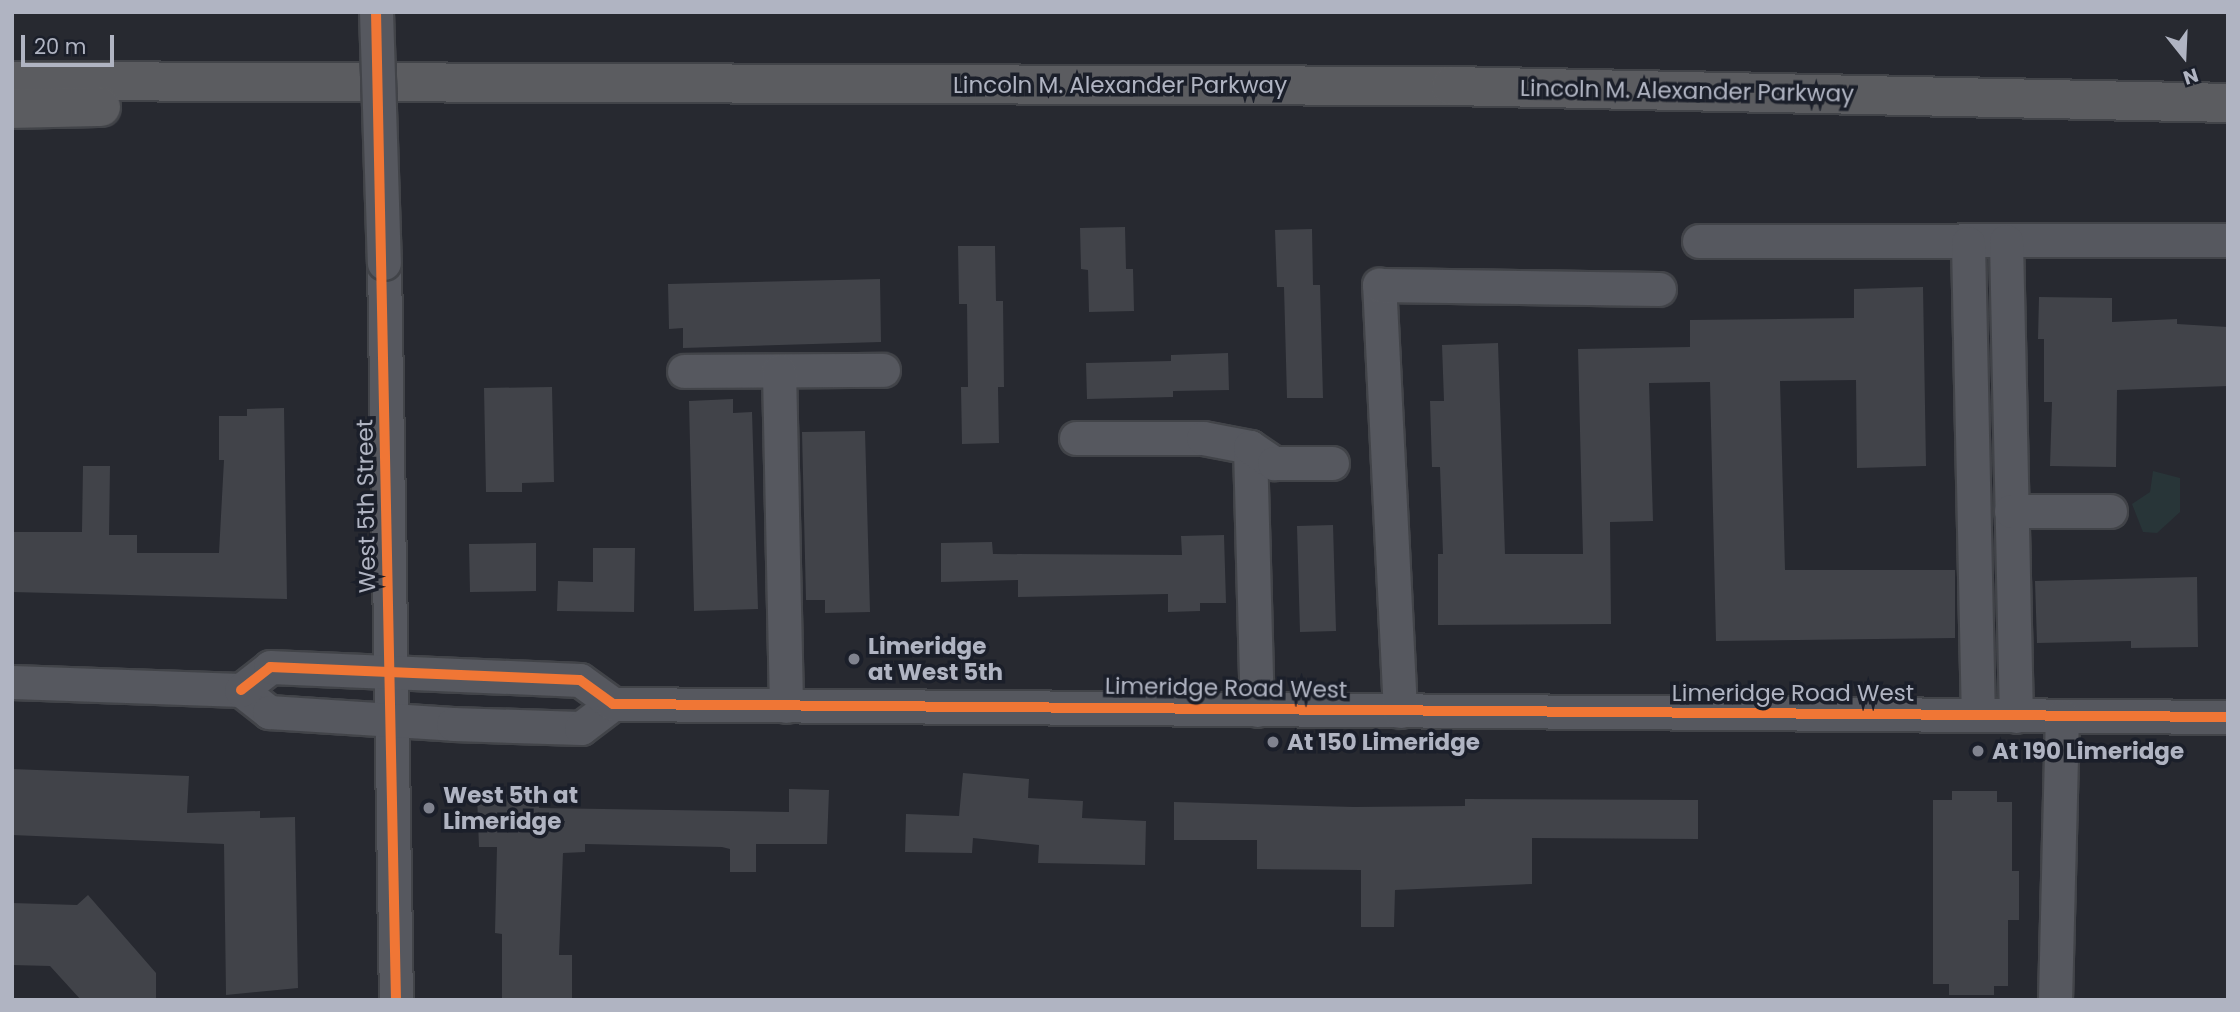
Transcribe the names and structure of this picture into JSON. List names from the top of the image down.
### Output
{
  "streets": {
    "highway": ["Lincoln M. Alexander Parkway"],
    "street": ["West 5th Street", "Limeridge Road West"]
  },
  "places": [
    "Limeridge at West 5th",
    "At 150 Limeridge",
    "At 190 Limeridge",
    "West 5th at Limeridge"
  ],
  "scale_bar": "20 m",
  "north": "bottom"
}
